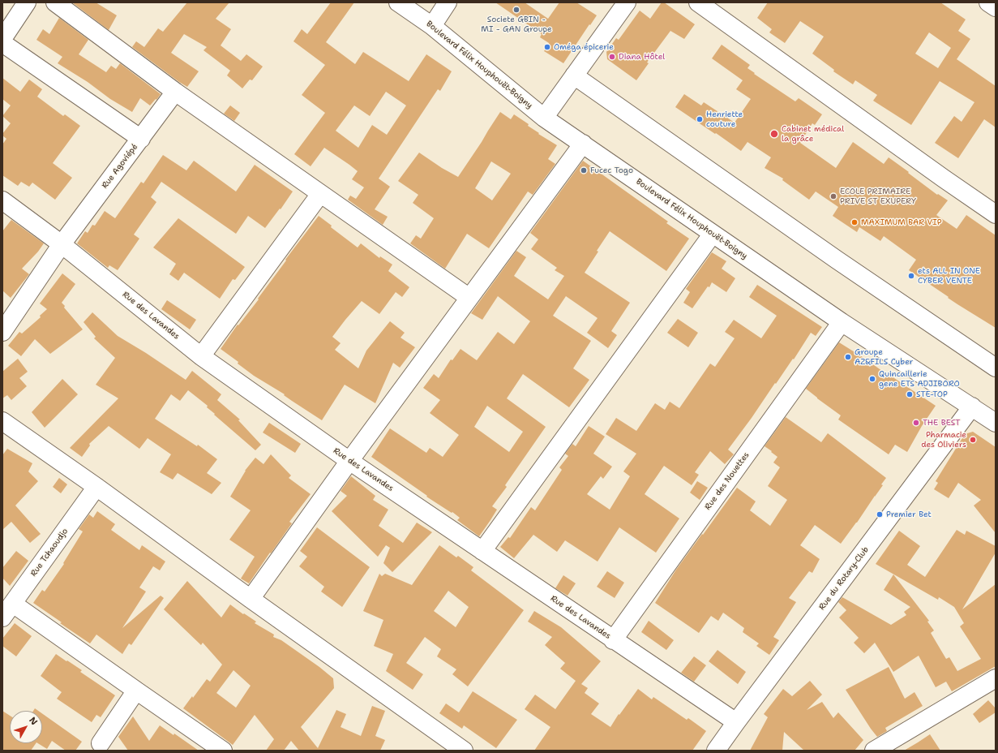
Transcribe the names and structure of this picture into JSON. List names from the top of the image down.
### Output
{
  "streets": {
    "street": [
      "Boulevard Félix Houphouët-Boigny",
      "Rue Agoviépé",
      "Rue des Lavandes",
      "Rue des Nouettes",
      "Rue Tchaoudjo",
      "Rue du Rotary-Club"
    ]
  },
  "crossings": [
    ["Boulevard Félix Houphouët-Boigny", "Rue des Nouettes"],
    ["Boulevard Félix Houphouët-Boigny", "Rue du Rotary-Club"],
    ["Rue Agoviépé", "Rue des Lavandes"],
    ["Rue des Lavandes", "Rue des Nouettes"],
    ["Rue des Lavandes", "Rue du Rotary-Club"]
  ],
  "places": [
    "Societe GBIN - MI - GAN Groupe",
    "Oméga épicerie",
    "Diana Hôtel",
    "Henriette couture",
    "Cabinet médical la grâce",
    "Fucec Togo",
    "ECOLE PRIMAIRE PRIVE ST EXUPERY",
    "MAXIMUM BAR VIP",
    "ets ALL IN ONE CYBER VENTE",
    "Groupe AZ&FILS Cyber",
    "Quincaillerie gene ETS ADJIBORO",
    "STE-TOP",
    "THE BEST",
    "Pharmacie des Oliviers",
    "Premier Bet"
  ],
  "north": "top right"
}
